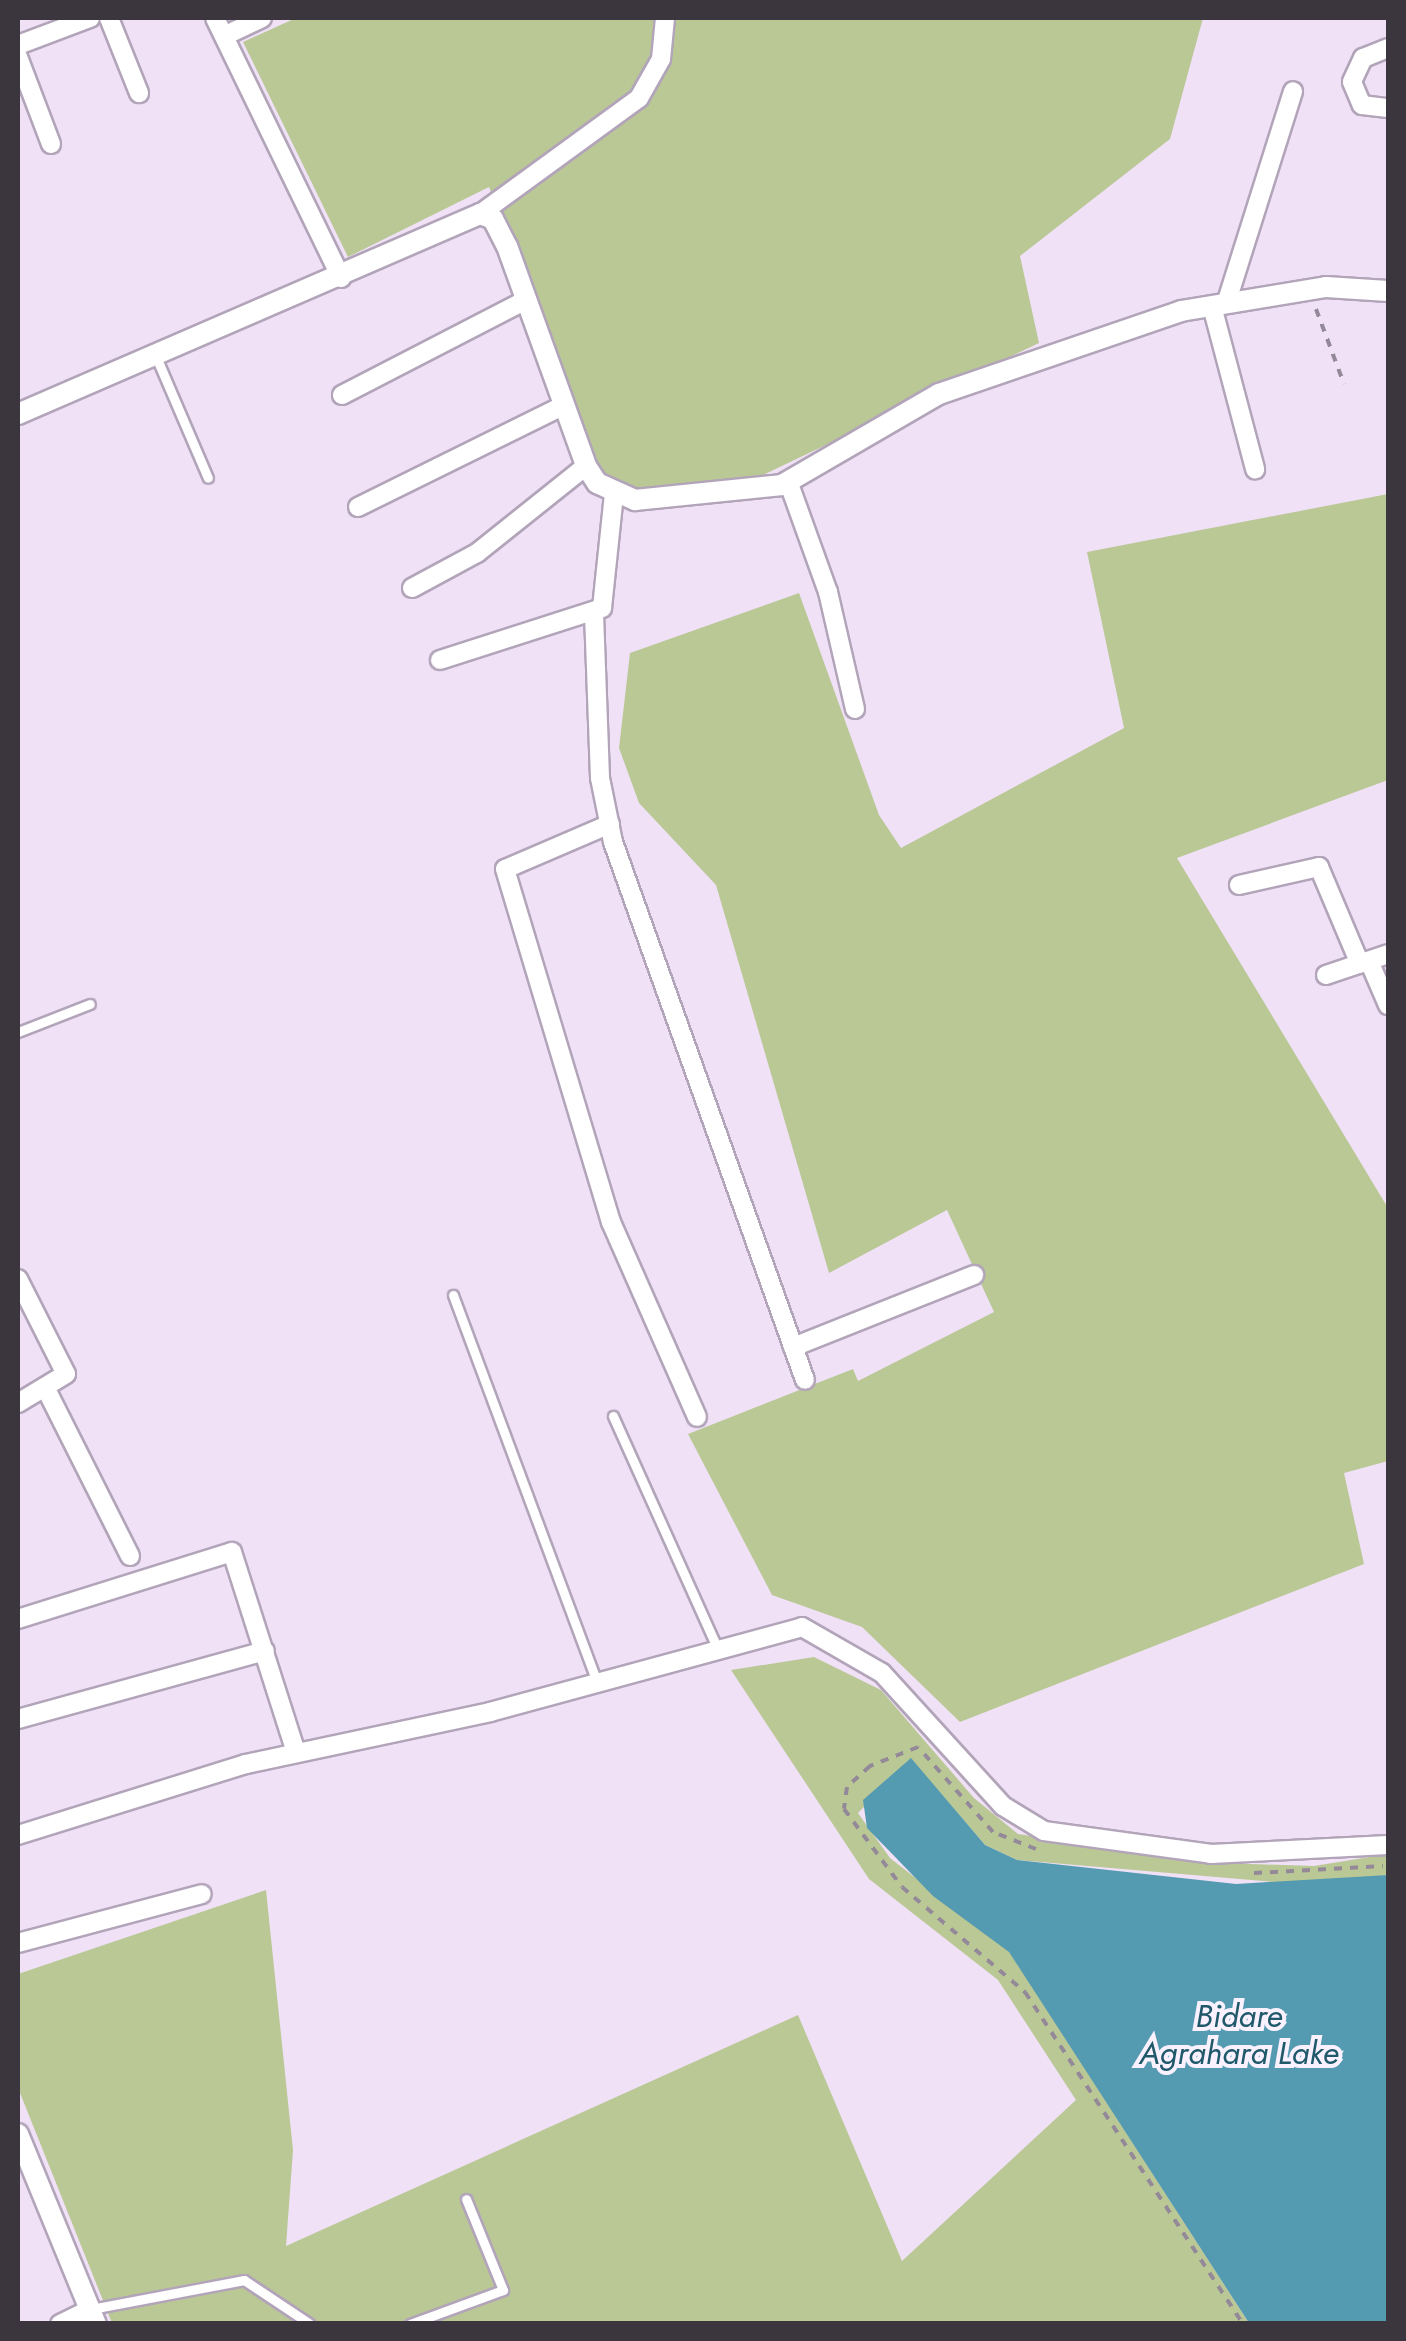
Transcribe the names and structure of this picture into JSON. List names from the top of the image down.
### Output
{
  "water": ["Bidare Agrahara Lake"]
}
